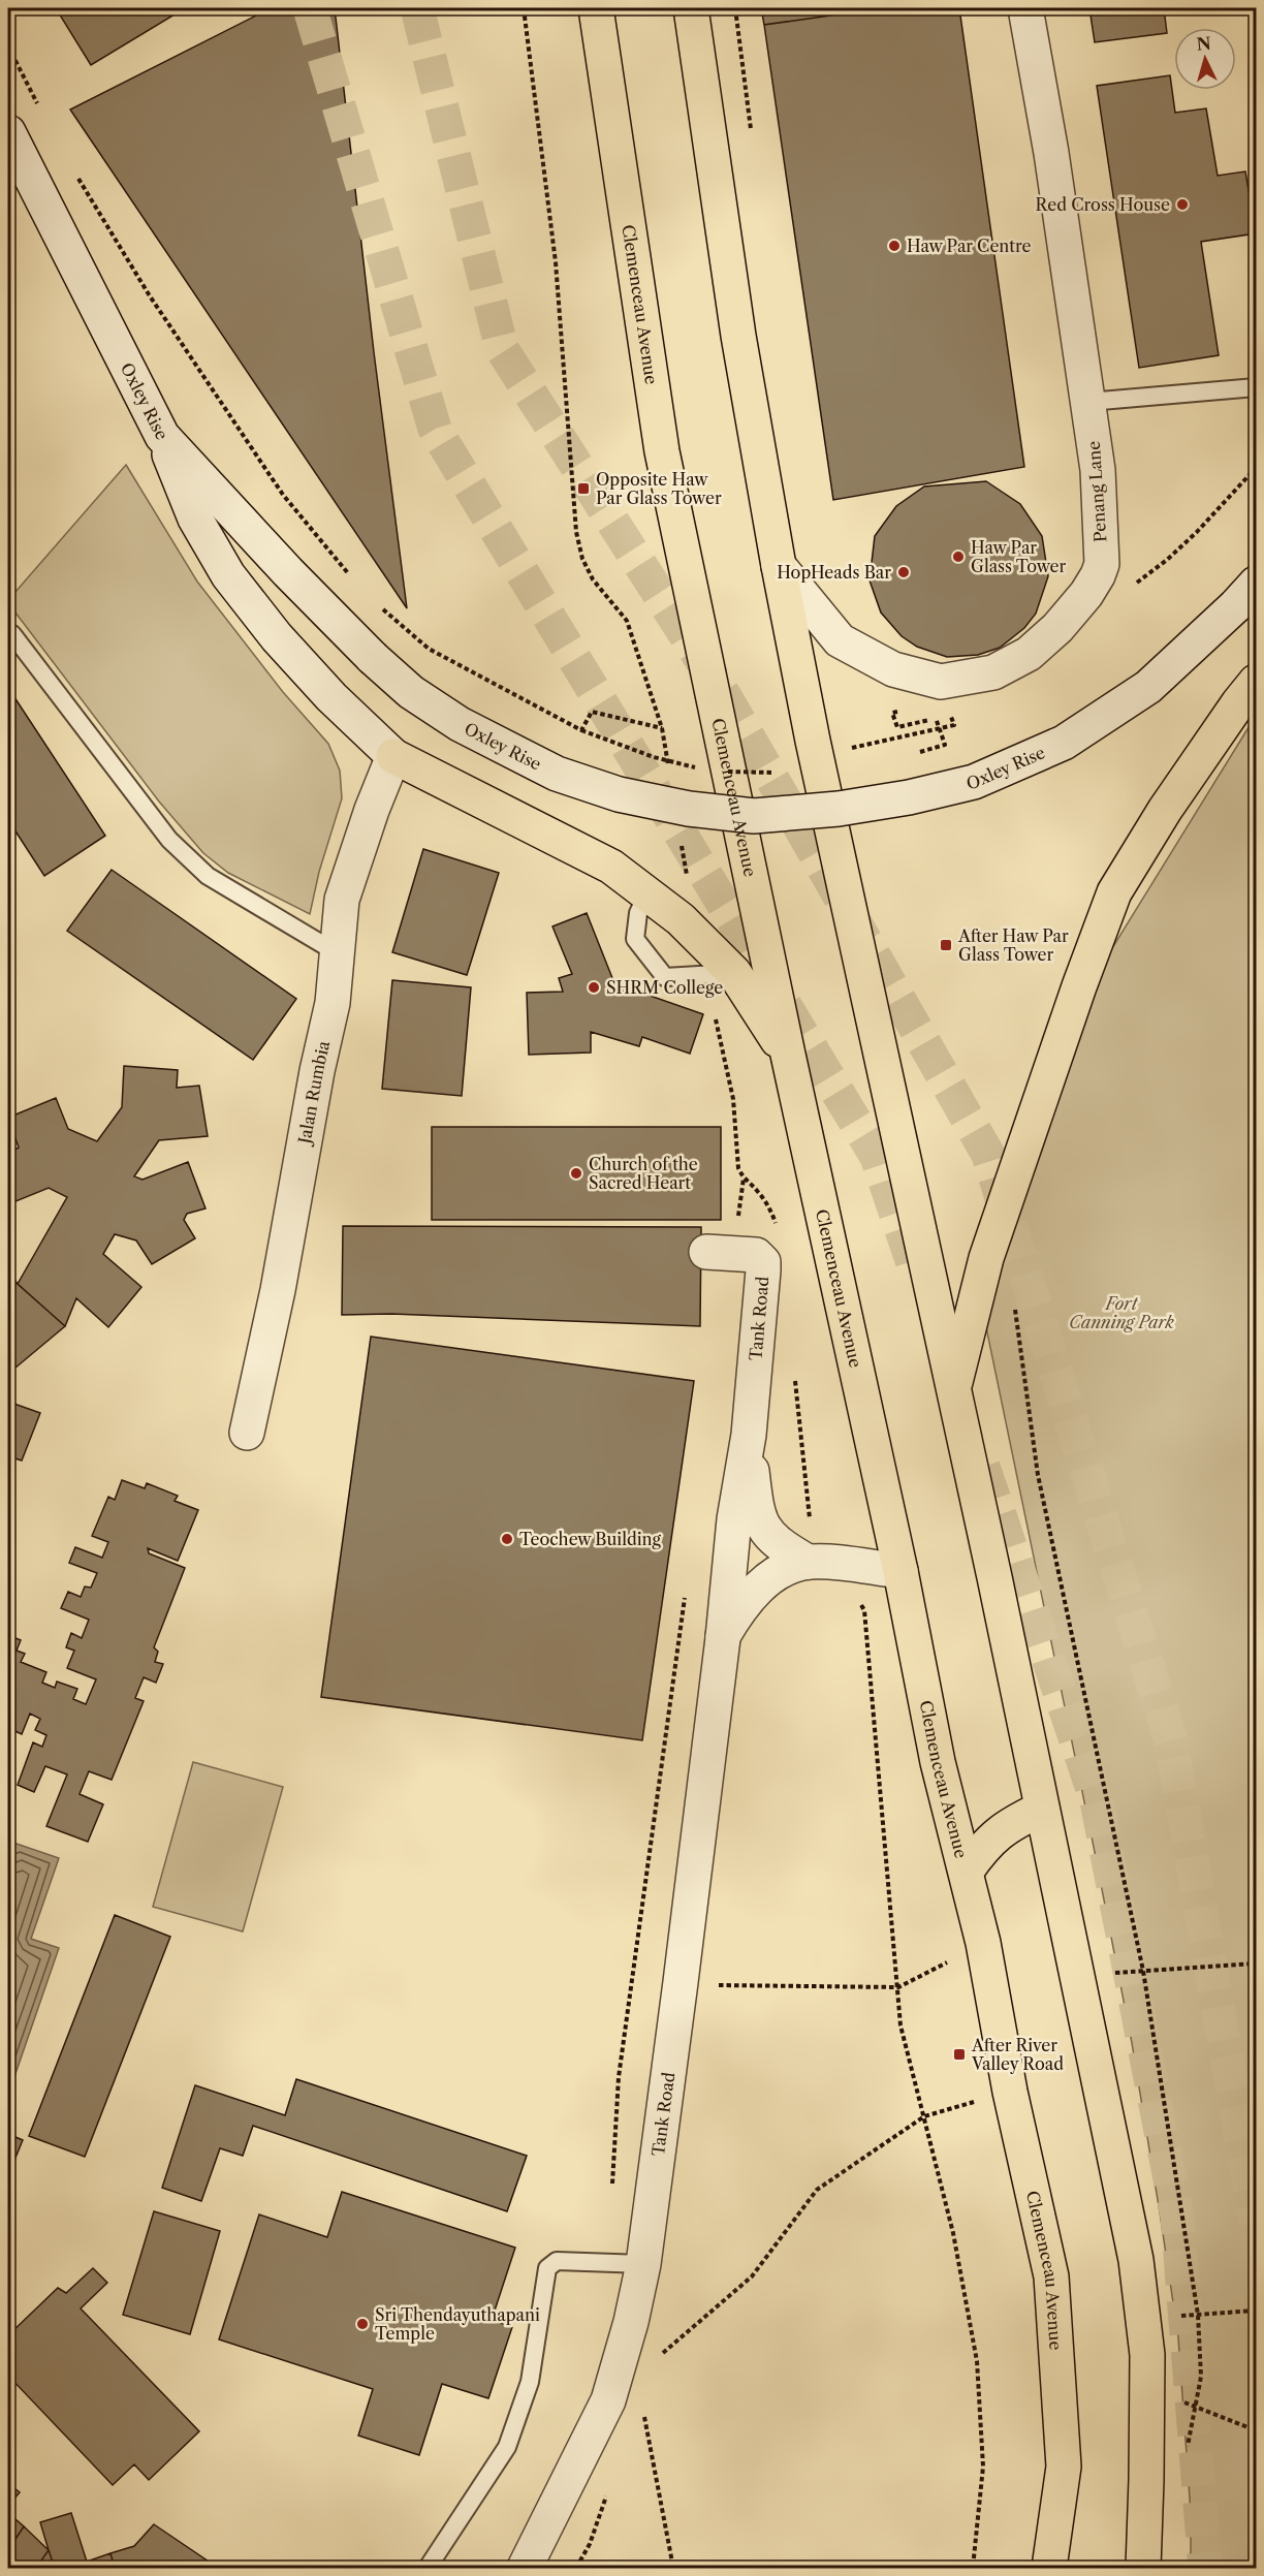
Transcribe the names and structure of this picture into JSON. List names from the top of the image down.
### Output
{
  "streets": {
    "main road": ["Clemenceau Avenue"],
    "street": [
      "Oxley Rise",
      "Penang Lane",
      "Jalan Rumbia",
      "Tank Road"
    ]
  },
  "crossings": [
    ["Clemenceau Avenue", "Tank Road"]
  ],
  "parks": ["Fort Canning Park"],
  "places": {
    "other": [
      "Red Cross House",
      "Haw Par Centre",
      "Haw Par Glass Tower",
      "HopHeads Bar",
      "SHRM College",
      "Church of the Sacred Heart",
      "Teochew Building",
      "Sri Thendayuthapani Temple"
    ],
    "transit": ["Opposite Haw Par Glass Tower", "After Haw Par Glass Tower", "After River Valley Road"]
  },
  "north": "top"
}
